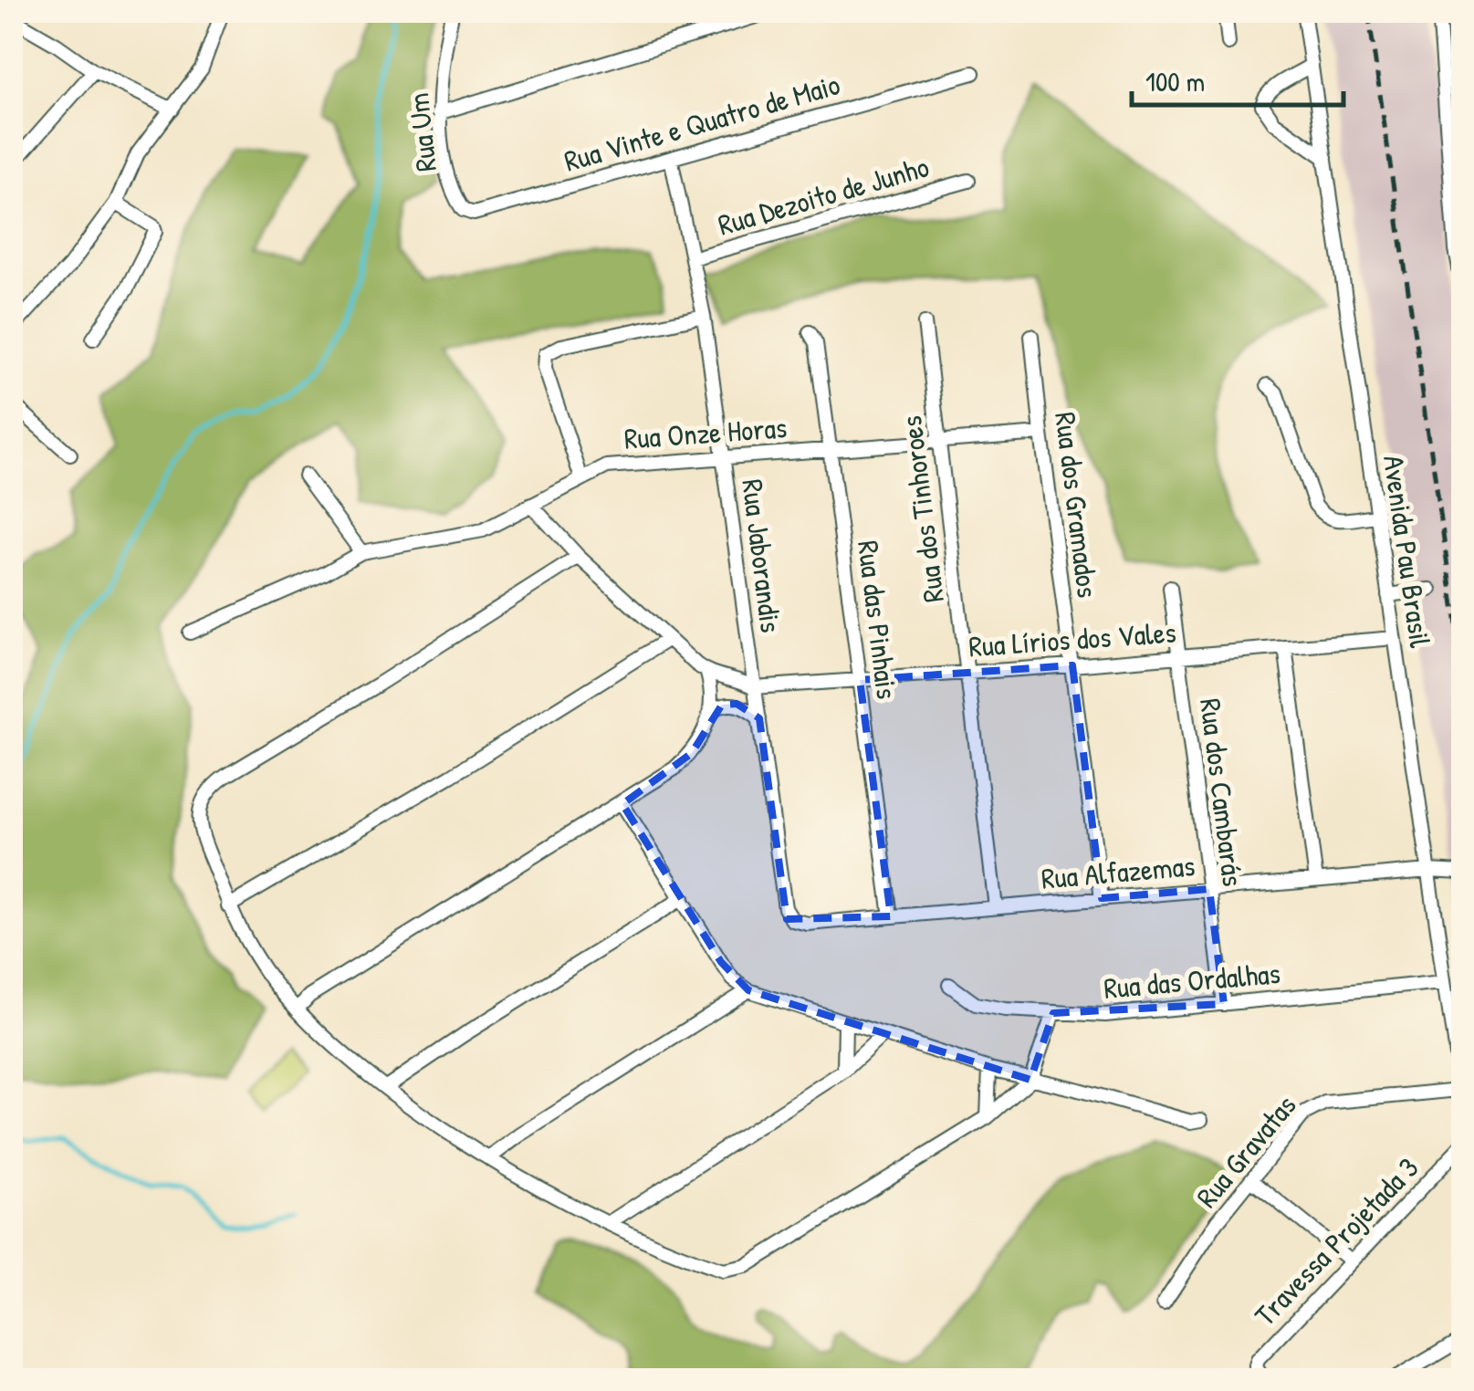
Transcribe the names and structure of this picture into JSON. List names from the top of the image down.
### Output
{
  "streets": {
    "street": [
      "Rua Vinte e Quatro de Maio",
      "Rua Um",
      "Rua Dezoito de Junho",
      "Rua Onze Horas",
      "Rua dos Gramados",
      "Rua dos Tinhoroes",
      "Avenida Pau Brasil",
      "Rua Jaborandis",
      "Rua das Pinhais",
      "Rua Lírios dos Vales",
      "Rua dos Cambarás",
      "Rua Alfazemas",
      "Rua das Ordalhas",
      "Rua Gravatas",
      "Travessa Projetada 3"
    ]
  },
  "crossings": [
    ["Rua Vinte e Quatro de Maio", "Rua Um"],
    ["Rua Vinte e Quatro de Maio", "Rua Jaborandis"],
    ["Rua Dezoito de Junho", "Rua Jaborandis"],
    ["Rua Onze Horas", "Rua dos Gramados"],
    ["Rua Onze Horas", "Rua dos Tinhoroes"],
    ["Rua Onze Horas", "Rua Jaborandis"],
    ["Rua Onze Horas", "Rua das Pinhais"],
    ["Rua dos Gramados", "Rua Lírios dos Vales"],
    ["Rua dos Gramados", "Rua Alfazemas"],
    ["Rua dos Tinhoroes", "Rua Lírios dos Vales"],
    ["Rua dos Tinhoroes", "Rua Alfazemas"],
    ["Avenida Pau Brasil", "Rua Lírios dos Vales"],
    ["Avenida Pau Brasil", "Rua Alfazemas"],
    ["Avenida Pau Brasil", "Rua das Ordalhas"],
    ["Avenida Pau Brasil", "Rua Gravatas"],
    ["Rua Jaborandis", "Rua Lírios dos Vales"],
    ["Rua Jaborandis", "Rua Alfazemas"],
    ["Rua das Pinhais", "Rua Lírios dos Vales"],
    ["Rua das Pinhais", "Rua Alfazemas"],
    ["Rua Lírios dos Vales", "Rua dos Cambarás"],
    ["Rua dos Cambarás", "Rua Alfazemas"],
    ["Rua dos Cambarás", "Rua das Ordalhas"]
  ],
  "scale_bar": "100 m"
}
